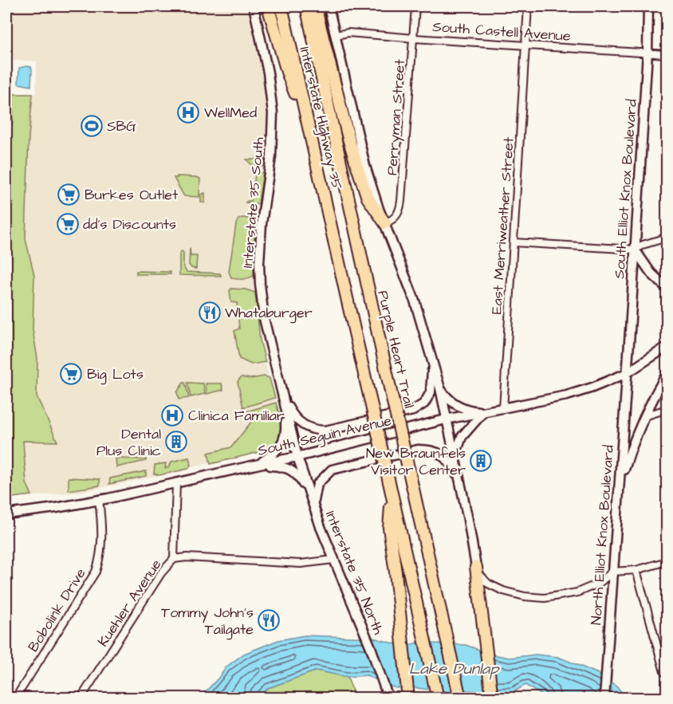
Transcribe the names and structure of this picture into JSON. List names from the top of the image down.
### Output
{
  "streets": {
    "highway": ["Interstate Highway 35", "Purple Heart Trail"],
    "main road": [
      "South Elliot Knox Boulevard",
      "Interstate 35 South",
      "South Seguin Avenue",
      "North Elliot Knox Boulevard",
      "Interstate 35 North"
    ],
    "street": [
      "South Castell Avenue",
      "Perryman Street",
      "East Merriweather Street",
      "Kuehler Avenue",
      "Bobolink Drive"
    ]
  },
  "crossings": [
    ["South Castell Avenue", "Perryman Street"],
    ["South Castell Avenue", "South Elliot Knox Boulevard"],
    ["South Castell Avenue", "East Merriweather Street"],
    ["South Elliot Knox Boulevard", "South Seguin Avenue"],
    ["South Elliot Knox Boulevard", "North Elliot Knox Boulevard"],
    ["Interstate 35 South", "South Seguin Avenue"],
    ["Interstate 35 South", "Interstate 35 North"],
    ["East Merriweather Street", "South Seguin Avenue"],
    ["South Seguin Avenue", "North Elliot Knox Boulevard"],
    ["South Seguin Avenue", "Interstate 35 North"],
    ["South Seguin Avenue", "Bobolink Drive"],
    ["Interstate 35 North", "Kuehler Avenue"]
  ],
  "water": ["Lake Dunlap"],
  "places": {
    "hospital": ["WellMed", "Clinica Familiar"],
    "sports": ["SBG"],
    "supermarket": ["Burkes Outlet", "dd's Discounts", "Big Lots"],
    "restaurant": ["Whataburger", "Tommy John's Tailgate"],
    "building": ["Dental Plus Clinic", "New Braunfels Visitor Center"]
  }
}
